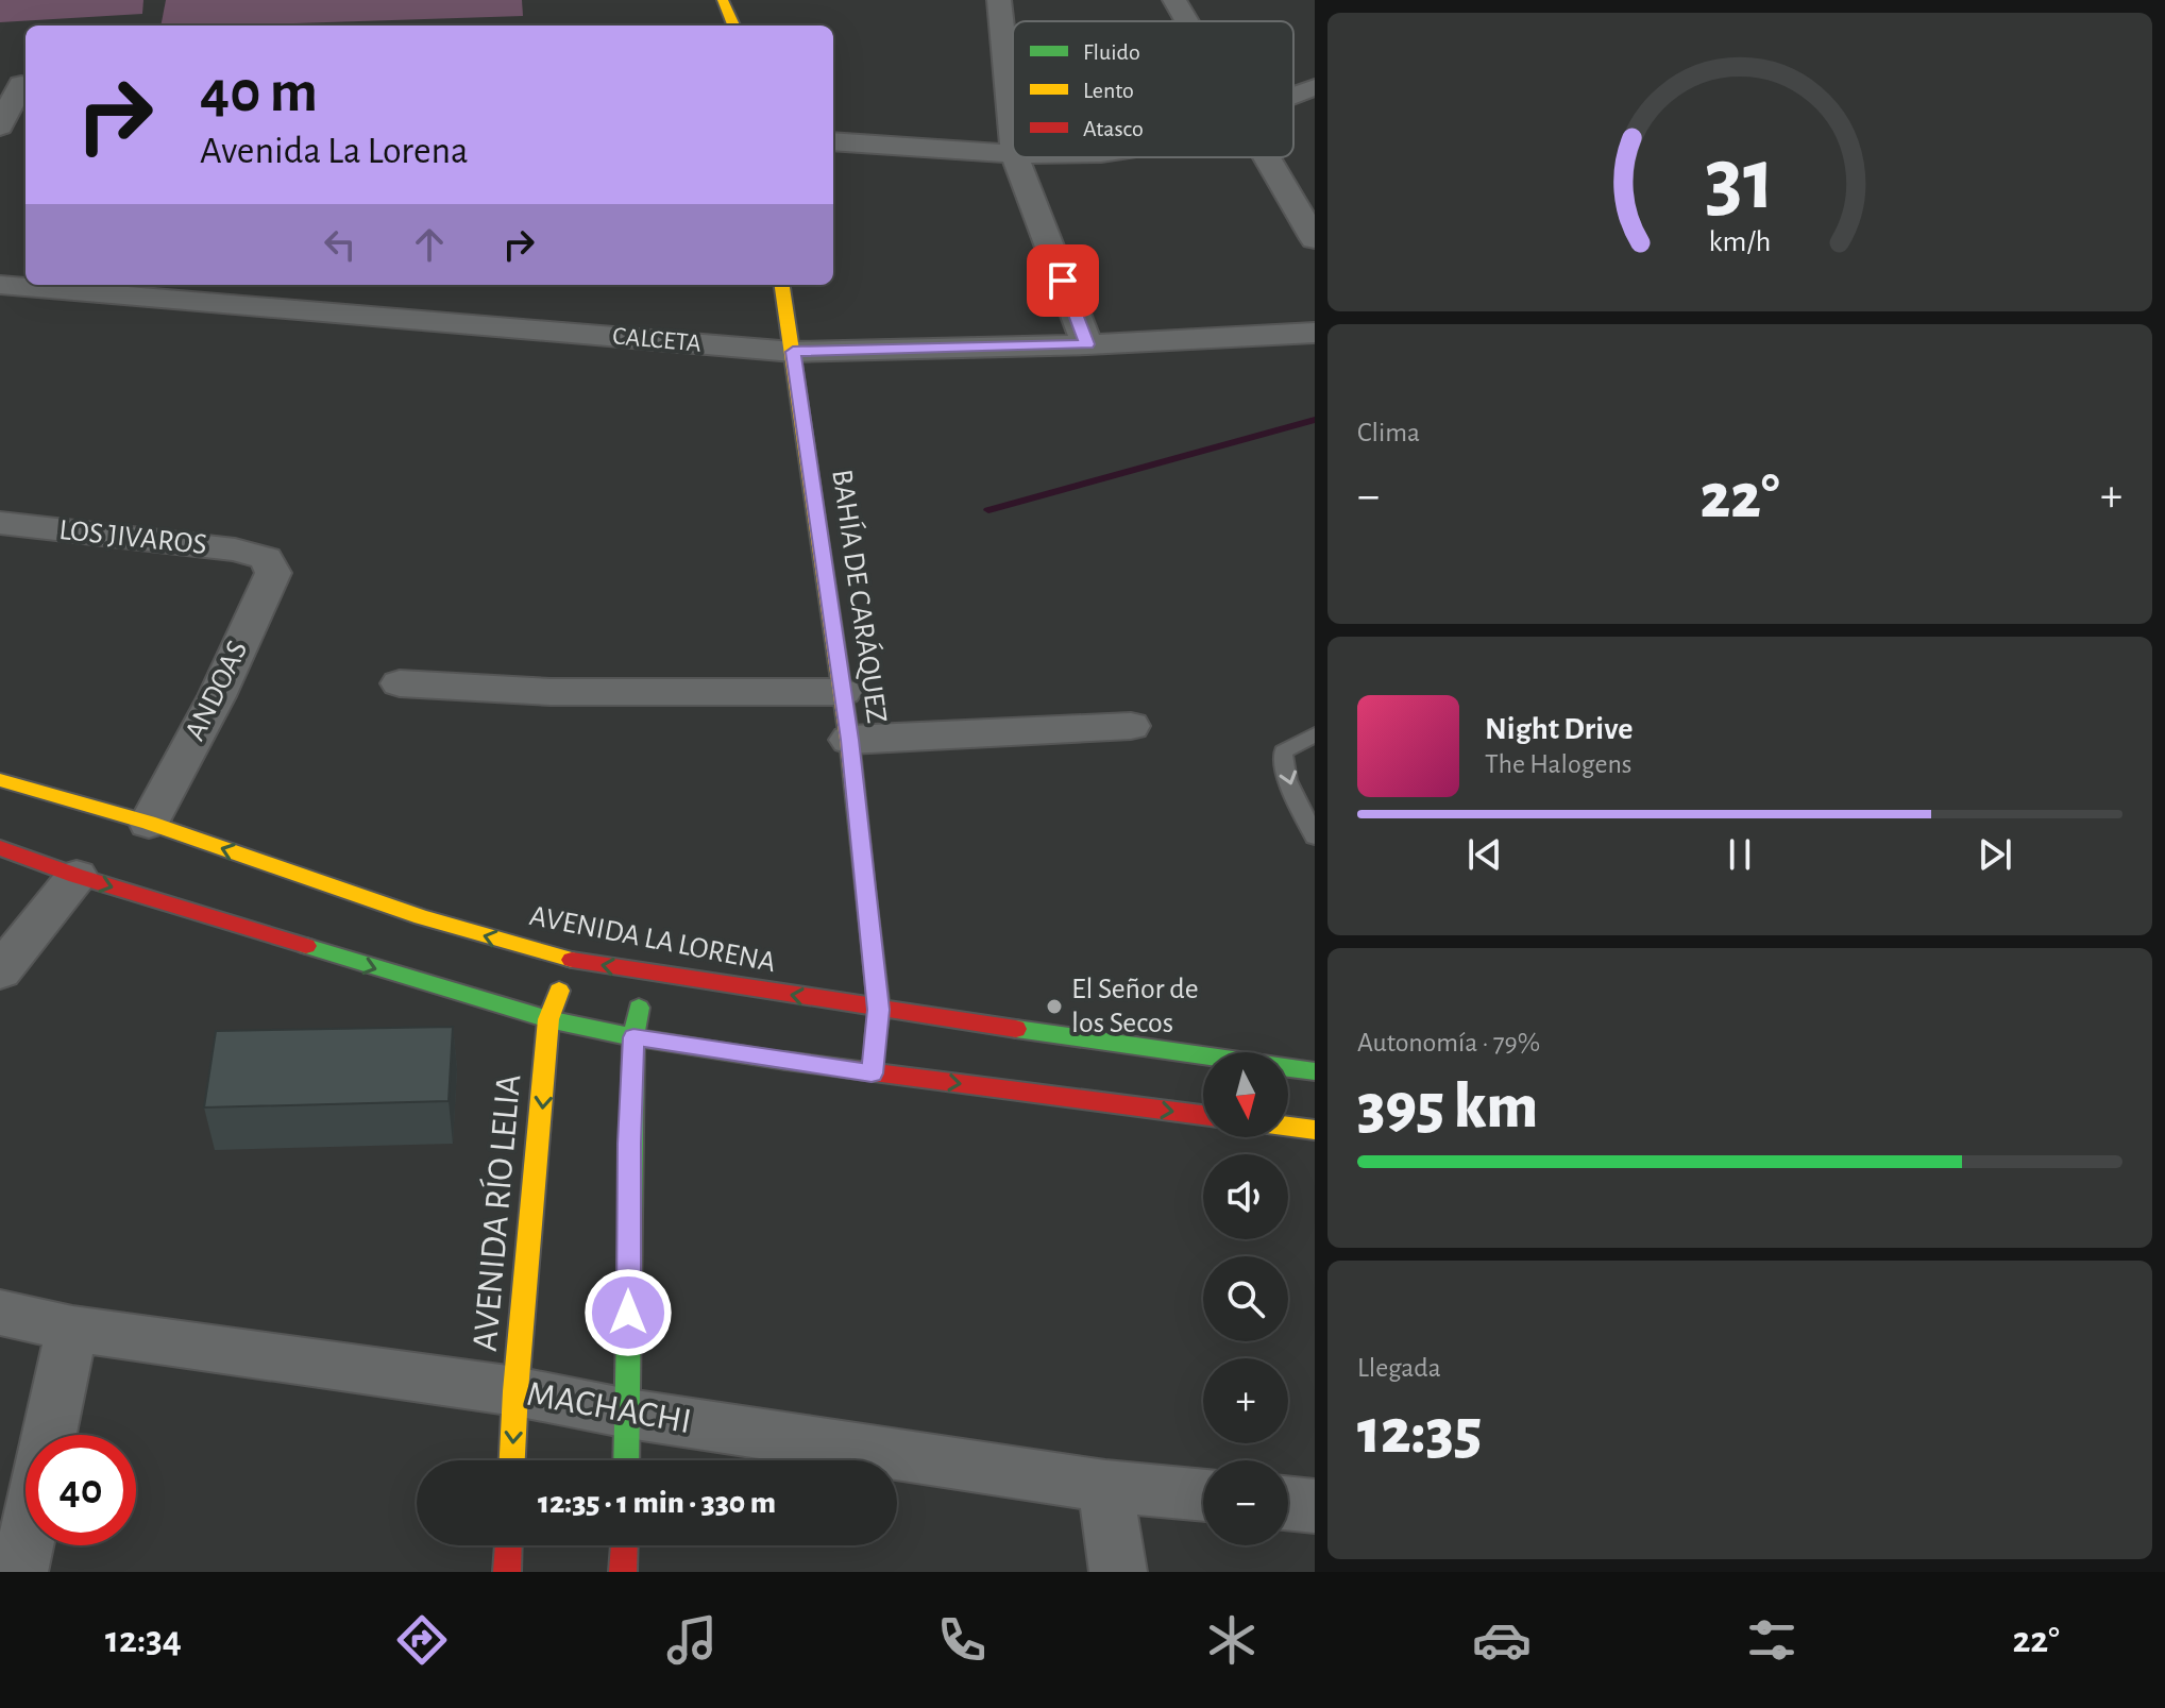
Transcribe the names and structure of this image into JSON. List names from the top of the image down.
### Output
{
  "streets": {
    "street": [
      "CALCETA",
      "LOS JIVAROS",
      "BAHÍA DE CARÁQUEZ",
      "ANDOAS",
      "AVENIDA LA LORENA",
      "AVENIDA RÍO LELIA",
      "MACHACHI"
    ]
  },
  "crossings": [
    ["CALCETA", "BAHÍA DE CARÁQUEZ"],
    ["LOS JIVAROS", "ANDOAS"],
    ["BAHÍA DE CARÁQUEZ", "AVENIDA LA LORENA"],
    ["ANDOAS", "AVENIDA LA LORENA"],
    ["AVENIDA LA LORENA", "AVENIDA RÍO LELIA"],
    ["AVENIDA RÍO LELIA", "MACHACHI"]
  ],
  "places": ["El Señor de los Secos"],
  "legend": ["Fluido", "Lento", "Atasco"],
  "north": "bottom",
  "page": {
    "turn": ["40 m", "Avenida La Lorena"],
    "tile": [
      "Clima",
      ["Autonomía · 79%", "395 km"],
      ["Llegada", "12:35"]
    ],
    "heat": ["−", "22°", "+"],
    "song": ["Night Drive", "The Halogens"],
    "map_buttons": ["+", "−"],
    "limit": "40",
    "trip": "12:35 · 1 min · 330 m",
    "tabs": ["12:34", "22°"],
    "gauge": ["31", "km/h"]
  }
}
